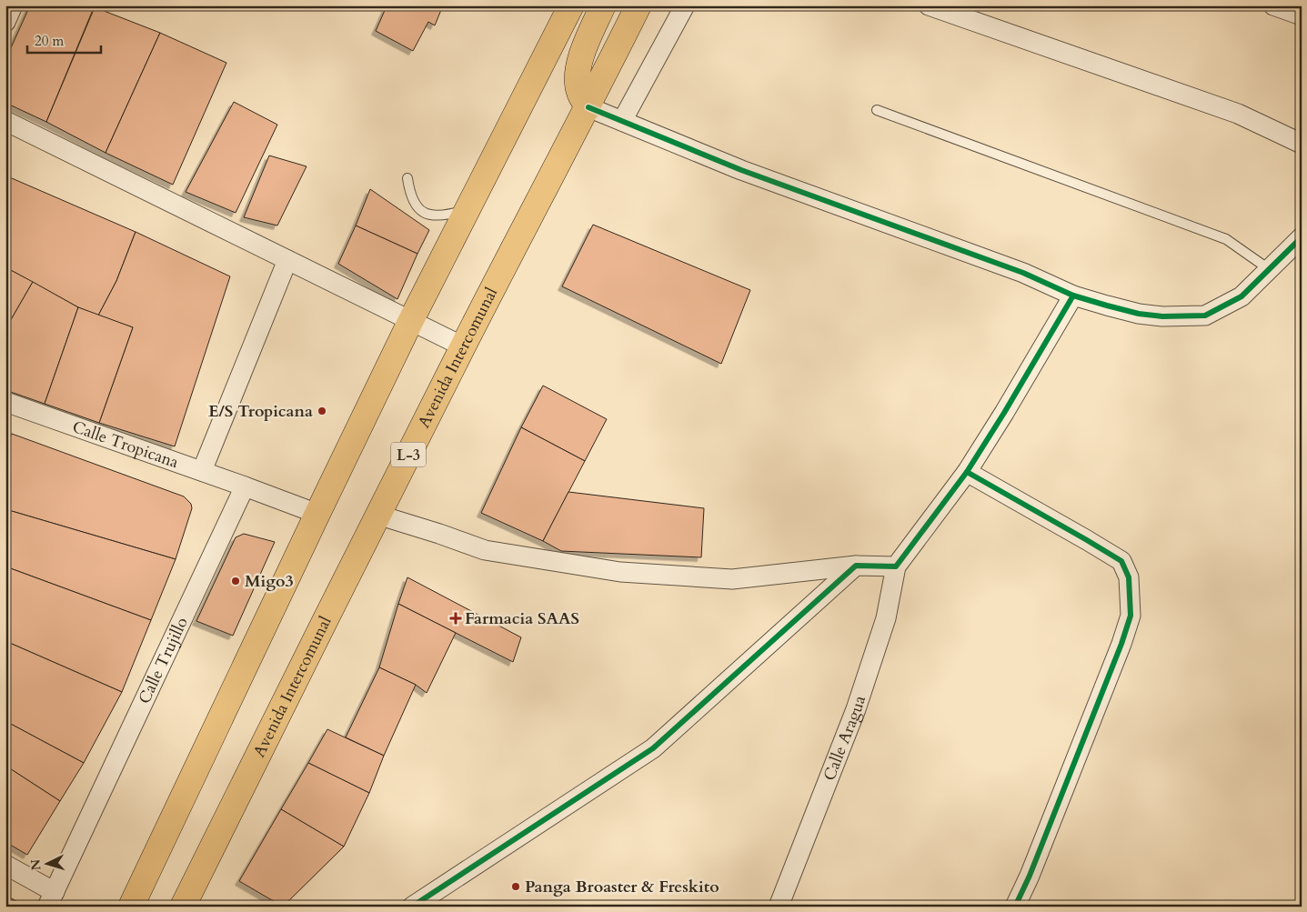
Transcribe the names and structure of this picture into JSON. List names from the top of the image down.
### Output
{
  "streets": {
    "main road": ["Avenida Intercomunal", "L-3"],
    "street": ["Calle Tropicana", "Calle Trujillo", "Calle Aragua"]
  },
  "crossings": [
    ["Calle Tropicana", "Calle Trujillo"]
  ],
  "places": {
    "other": ["E/S Tropicana", "Migo3", "Panga Broaster & Freskito"],
    "health": ["Farmacia SAAS"]
  },
  "scale_bar": "20 m",
  "north": "left"
}
